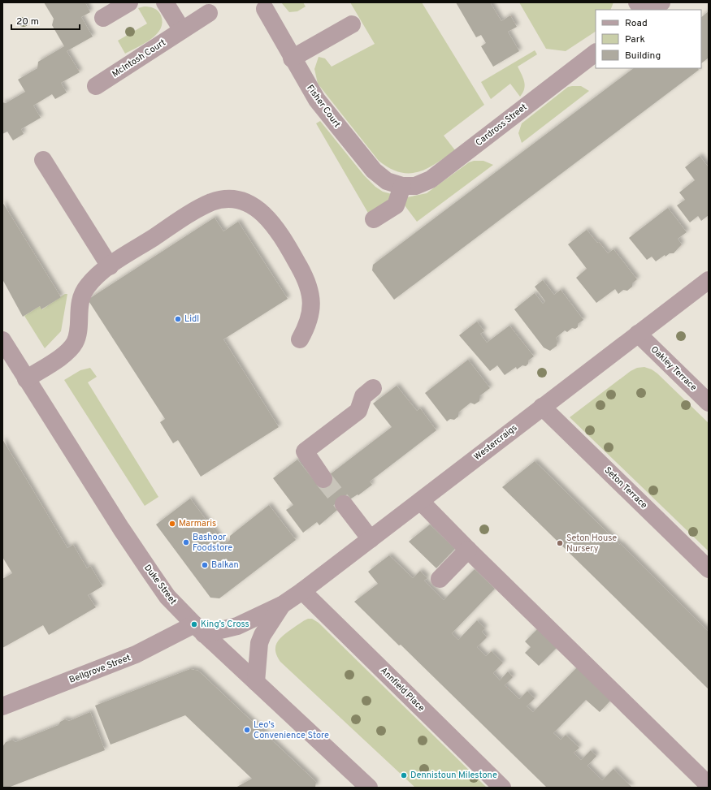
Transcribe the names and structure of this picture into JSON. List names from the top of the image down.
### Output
{
  "streets": {
    "street": [
      "McIntosh Court",
      "Fisher Court",
      "Cardross Street",
      "Oakley Terrace",
      "Westercraigs",
      "Seton Terrace",
      "Duke Street",
      "Bellgrove Street",
      "Annfield Place"
    ]
  },
  "crossings": [
    ["Fisher Court", "Cardross Street"],
    ["Oakley Terrace", "Westercraigs"],
    ["Westercraigs", "Seton Terrace"],
    ["Westercraigs", "Duke Street"],
    ["Westercraigs", "Bellgrove Street"],
    ["Westercraigs", "Annfield Place"],
    ["Duke Street", "Bellgrove Street"]
  ],
  "places": [
    "Lidl",
    "Marmaris",
    "Bashoor Foodstore",
    "Seton House Nursery",
    "Balkan",
    "King’s Cross",
    "Leo's Convenience Store",
    "Dennistoun Milestone"
  ],
  "legend": ["Road", "Park", "Building"],
  "scale_bar": "20 m"
}
